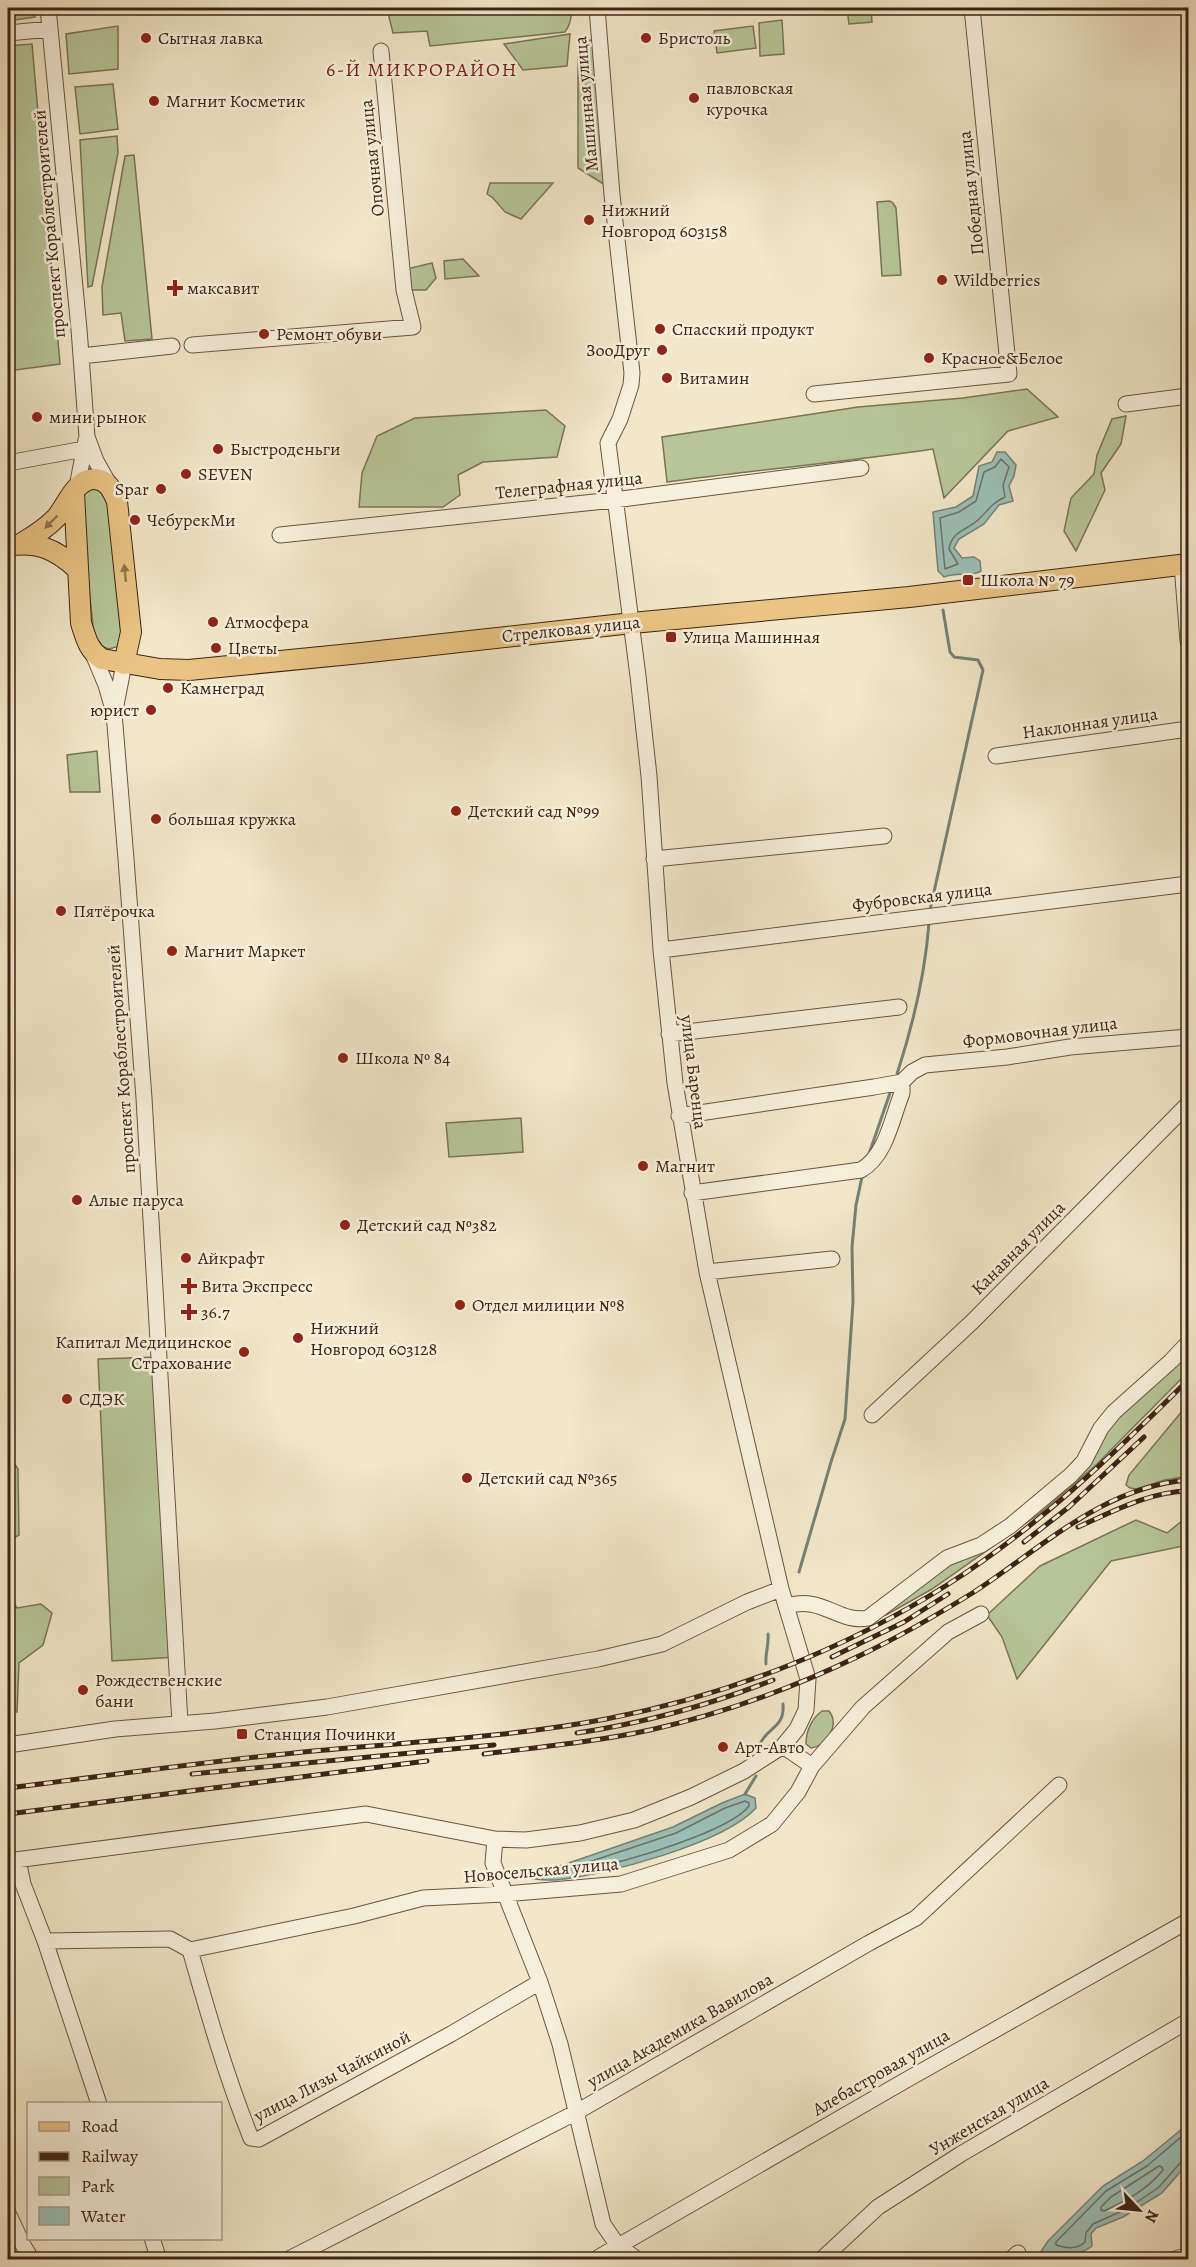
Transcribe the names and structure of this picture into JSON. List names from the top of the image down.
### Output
{
  "streets": {
    "main road": ["Стрелковая улица"],
    "street": [
      "Машинная улица",
      "Опочная улица",
      "Победная улица",
      "проспект Кораблестроителей",
      "Телеграфная улица",
      "Наклонная улица",
      "Фубровская улица",
      "Формовочная улица",
      "улица Баренца",
      "Канавная улица",
      "Новосельская улица",
      "улица Академика Вавилова",
      "Алебастровая улица",
      "улица Лизы Чайкиной",
      "Унженская улица"
    ]
  },
  "crossings": [
    ["Машинная улица", "Телеграфная улица"],
    ["Машинная улица", "Стрелковая улица"],
    ["Машинная улица", "улица Баренца"],
    ["проспект Кораблестроителей", "Стрелковая улица"],
    ["Стрелковая улица", "улица Баренца"],
    ["Фубровская улица", "улица Баренца"],
    ["Формовочная улица", "улица Баренца"],
    ["Новосельская улица", "улица Лизы Чайкиной"]
  ],
  "districts": ["6-Й МИКРОРАЙОН"],
  "places": {
    "other": [
      "Сытная лавка",
      "Бристоль",
      "павловская курочка",
      "Магнит Косметик",
      "Нижний Новгород 603158",
      "Wildberries",
      "Спасский продукт",
      "Ремонт обуви",
      "ЗооДруг",
      "Красное&Белое",
      "Витамин",
      "мини рынок",
      "Быстроденьги",
      "SEVEN",
      "Spar",
      "ЧебурекМи",
      "Атмосфера",
      "Цветы",
      "Камнеград",
      "юрист",
      "Детский сад №99",
      "большая кружка",
      "Пятёрочка",
      "Магнит Маркет",
      "Школа № 84",
      "Магнит",
      "Алые паруса",
      "Детский сад №382",
      "Айкрафт",
      "Отдел милиции №8",
      "Нижний Новгород 603128",
      "Капитал Медицинское Страхование",
      "СДЭК",
      "Детский сад №365",
      "Рождественские бани",
      "Арт-Авто"
    ],
    "health": ["максавит", "Вита Экспресс", "36.7"],
    "transit": ["Школа № 79", "Улица Машинная", "Станция Починки"]
  },
  "legend": [
    "Road",
    "Railway",
    "Park",
    "Water"
  ],
  "north": "bottom right"
}
